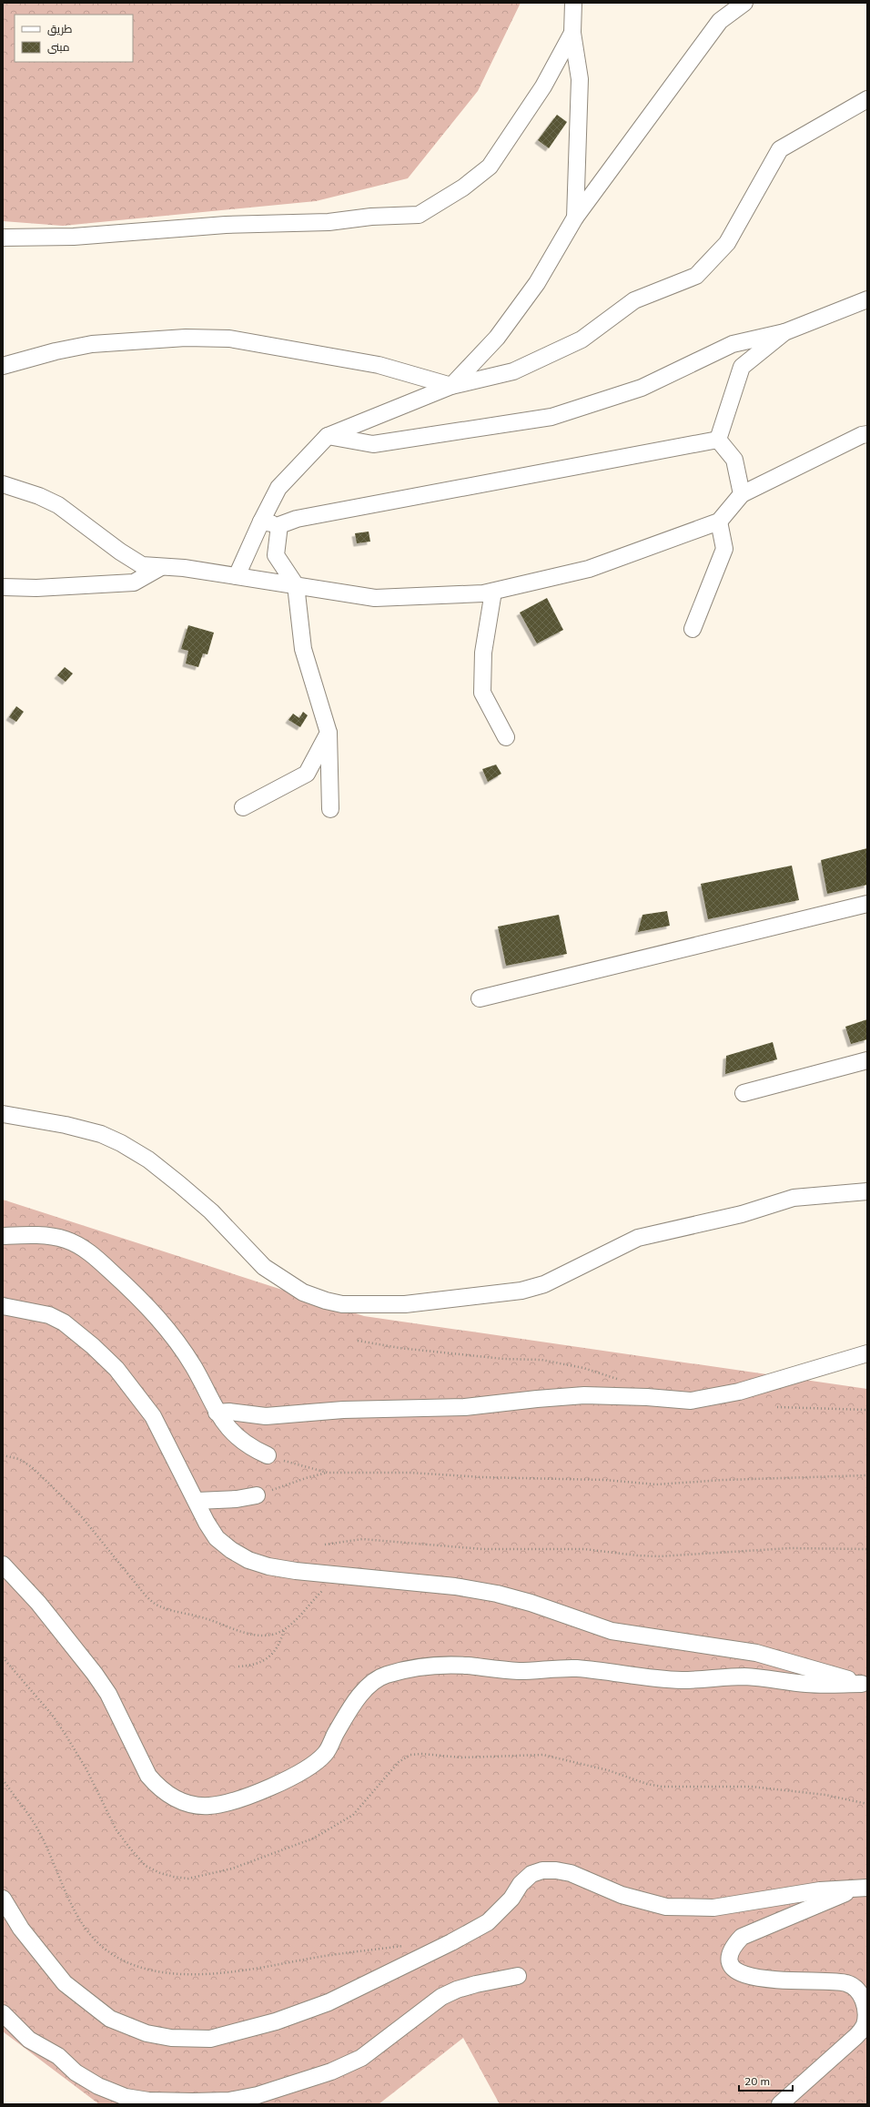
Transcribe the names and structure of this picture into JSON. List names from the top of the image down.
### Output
{
  "legend": ["طريق", "مبنى"],
  "scale_bar": "20 m"
}
